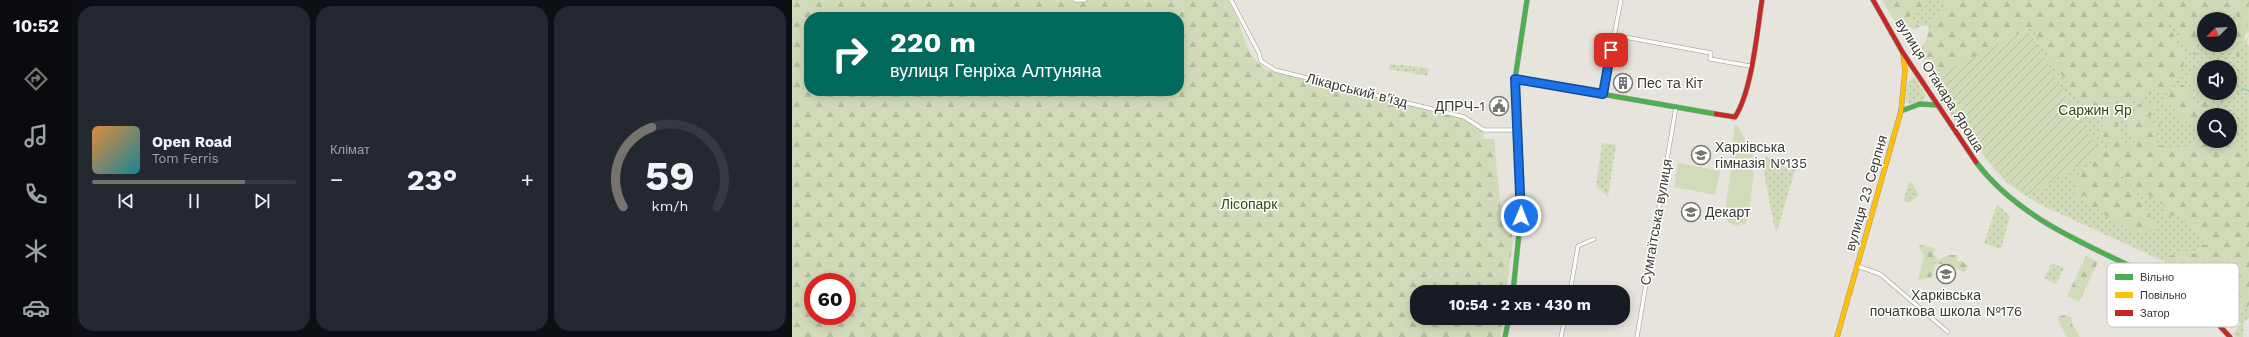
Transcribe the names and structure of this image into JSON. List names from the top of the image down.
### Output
{
  "streets": {
    "street": [
      "вулиця Отакара Яроша",
      "Лікарський в'їзд",
      "вулиця 23 Серпня",
      "Сумгаїтська вулиця"
    ]
  },
  "crossings": [
    ["вулиця Отакара Яроша", "вулиця 23 Серпня"]
  ],
  "parks": ["Саржин Яр", "Лісопарк"],
  "places": {
    "building": ["Пес та Кіт"],
    "public building": ["ДПРЧ-1"],
    "school or university": ["Харківська гімназія №135", "Декарт", "Харківська початкова школа №176"]
  },
  "legend": ["Вільно", "Повільно", "Затор"],
  "north": "bottom left",
  "page": {
    "tabs": "10:52",
    "tile": "Клімат",
    "turn": ["220 m", "вулиця Генріха Алтуняна"],
    "song": ["Open Road", "Tom Ferris"],
    "heat": ["−", "23°", "+"],
    "limit": "60",
    "trip": "10:54 · 2 хв · 430 m",
    "gauge": ["59", "km/h"]
  }
}
